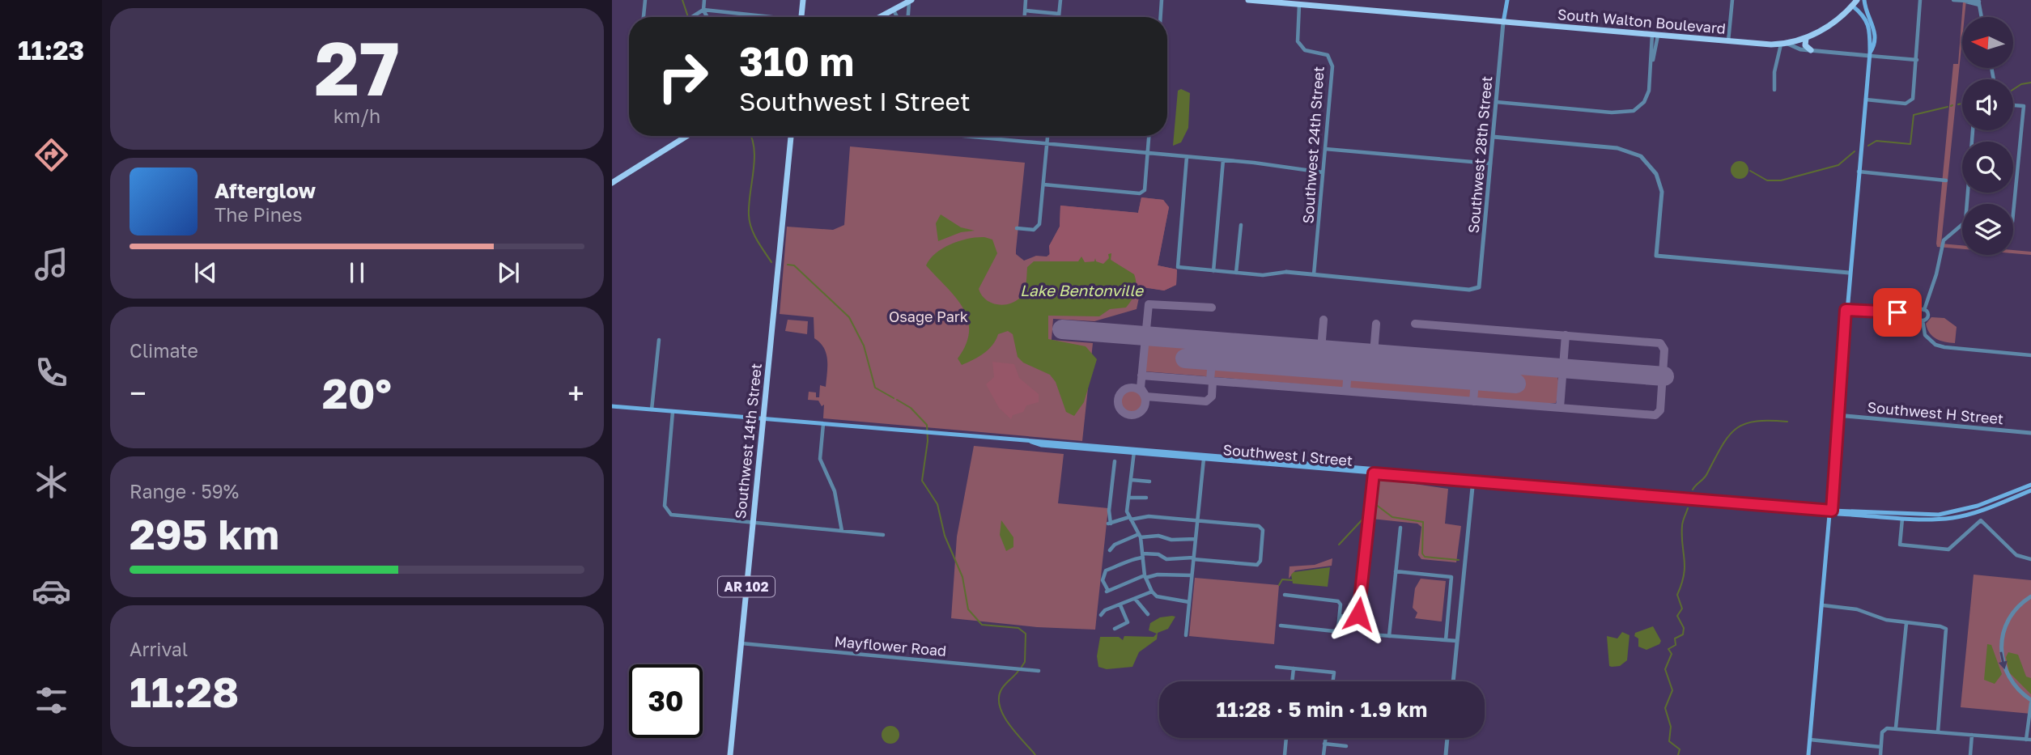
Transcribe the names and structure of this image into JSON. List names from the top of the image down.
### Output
{
  "streets": {
    "main road": [
      "South Walton Boulevard",
      "Southwest 14th Street",
      "Southwest I Street",
      "AR 102"
    ],
    "street": [
      "Southwest 24th Street",
      "Southwest 28th Street",
      "Southwest H Street",
      "Mayflower Road"
    ]
  },
  "crossings": [
    ["South Walton Boulevard", "Southwest 24th Street"],
    ["South Walton Boulevard", "Southwest 28th Street"],
    ["Southwest 24th Street", "Southwest 28th Street"],
    ["Southwest 14th Street", "Southwest I Street"],
    ["Southwest 14th Street", "Mayflower Road"]
  ],
  "water": ["Lake Bentonville"],
  "parks": ["Osage Park"],
  "north": "left",
  "page": {
    "tabs": "11:23",
    "tile": [
      ["27", "km/h"],
      "Climate",
      ["Range · 59%", "295 km"],
      ["Arrival", "11:28"]
    ],
    "turn": ["310 m", "Southwest I Street"],
    "song": ["Afterglow", "The Pines"],
    "heat": ["−", "20°", "+"],
    "limit": "30",
    "trip": "11:28 · 5 min · 1.9 km"
  }
}
